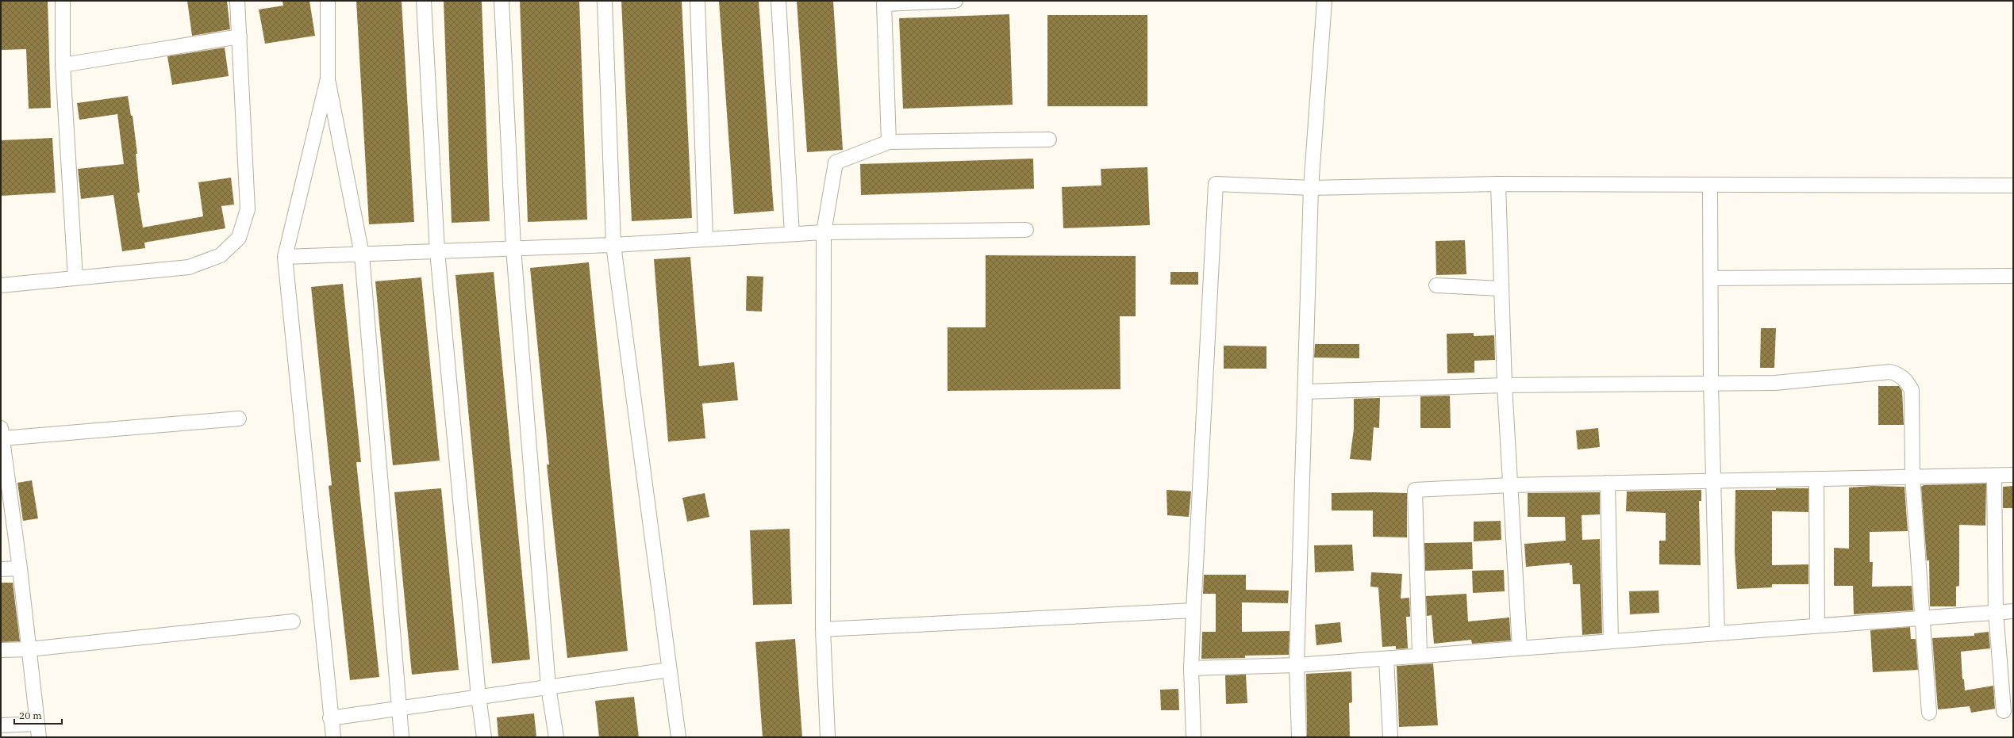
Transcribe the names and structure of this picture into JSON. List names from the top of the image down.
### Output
{
  "scale_bar": "20 m"
}
